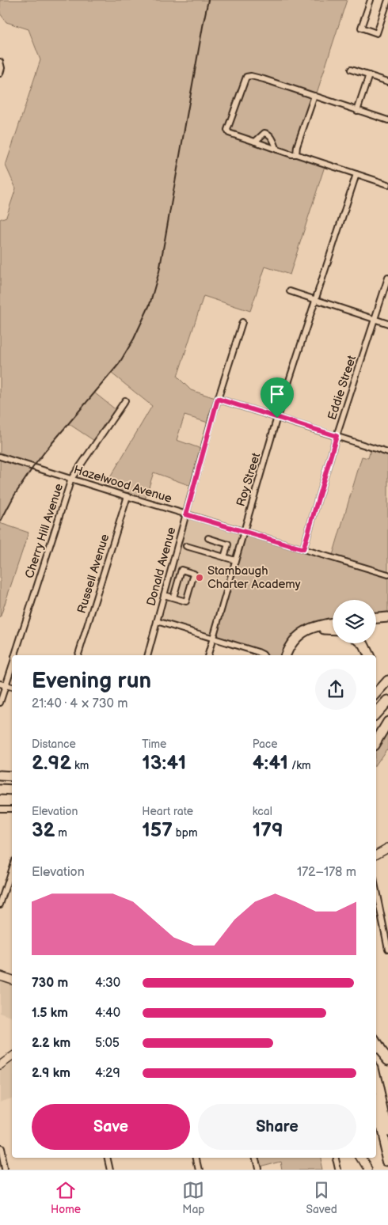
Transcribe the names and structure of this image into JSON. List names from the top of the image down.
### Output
{
  "streets": {
    "street": [
      "Eddie Street",
      "Roy Street",
      "Hazelwood Avenue",
      "Cherry Hill Avenue",
      "Donald Avenue",
      "Russell Avenue"
    ]
  },
  "crossings": [
    ["Eddie Street", "Hazelwood Avenue"],
    ["Roy Street", "Hazelwood Avenue"],
    ["Hazelwood Avenue", "Cherry Hill Avenue"],
    ["Hazelwood Avenue", "Donald Avenue"],
    ["Hazelwood Avenue", "Russell Avenue"]
  ],
  "places": ["Stambaugh Charter Academy"],
  "page": {
    "heading": ["Evening run", "21:40 · 4 × 730 m"],
    "stats": [
      ["Distance", "2.92 km"],
      ["Time", "13:41"],
      ["Pace", "4:41 /km"],
      ["Elevation", "32 m"],
      ["Heart rate", "157 bpm"],
      ["kcal", "179"]
    ],
    "chart": ["Elevation", "172–178 m"],
    "list": [
      {
        "name": "730 m",
        "note": "4:30"
      },
      {
        "name": "1.5 km",
        "note": "4:40"
      },
      {
        "name": "2.2 km",
        "note": "5:05"
      },
      {
        "name": "2.9 km",
        "note": "4:29"
      }
    ],
    "buttons": ["Save", "Share"],
    "tabs": ["Home", "Map", "Saved"]
  }
}
